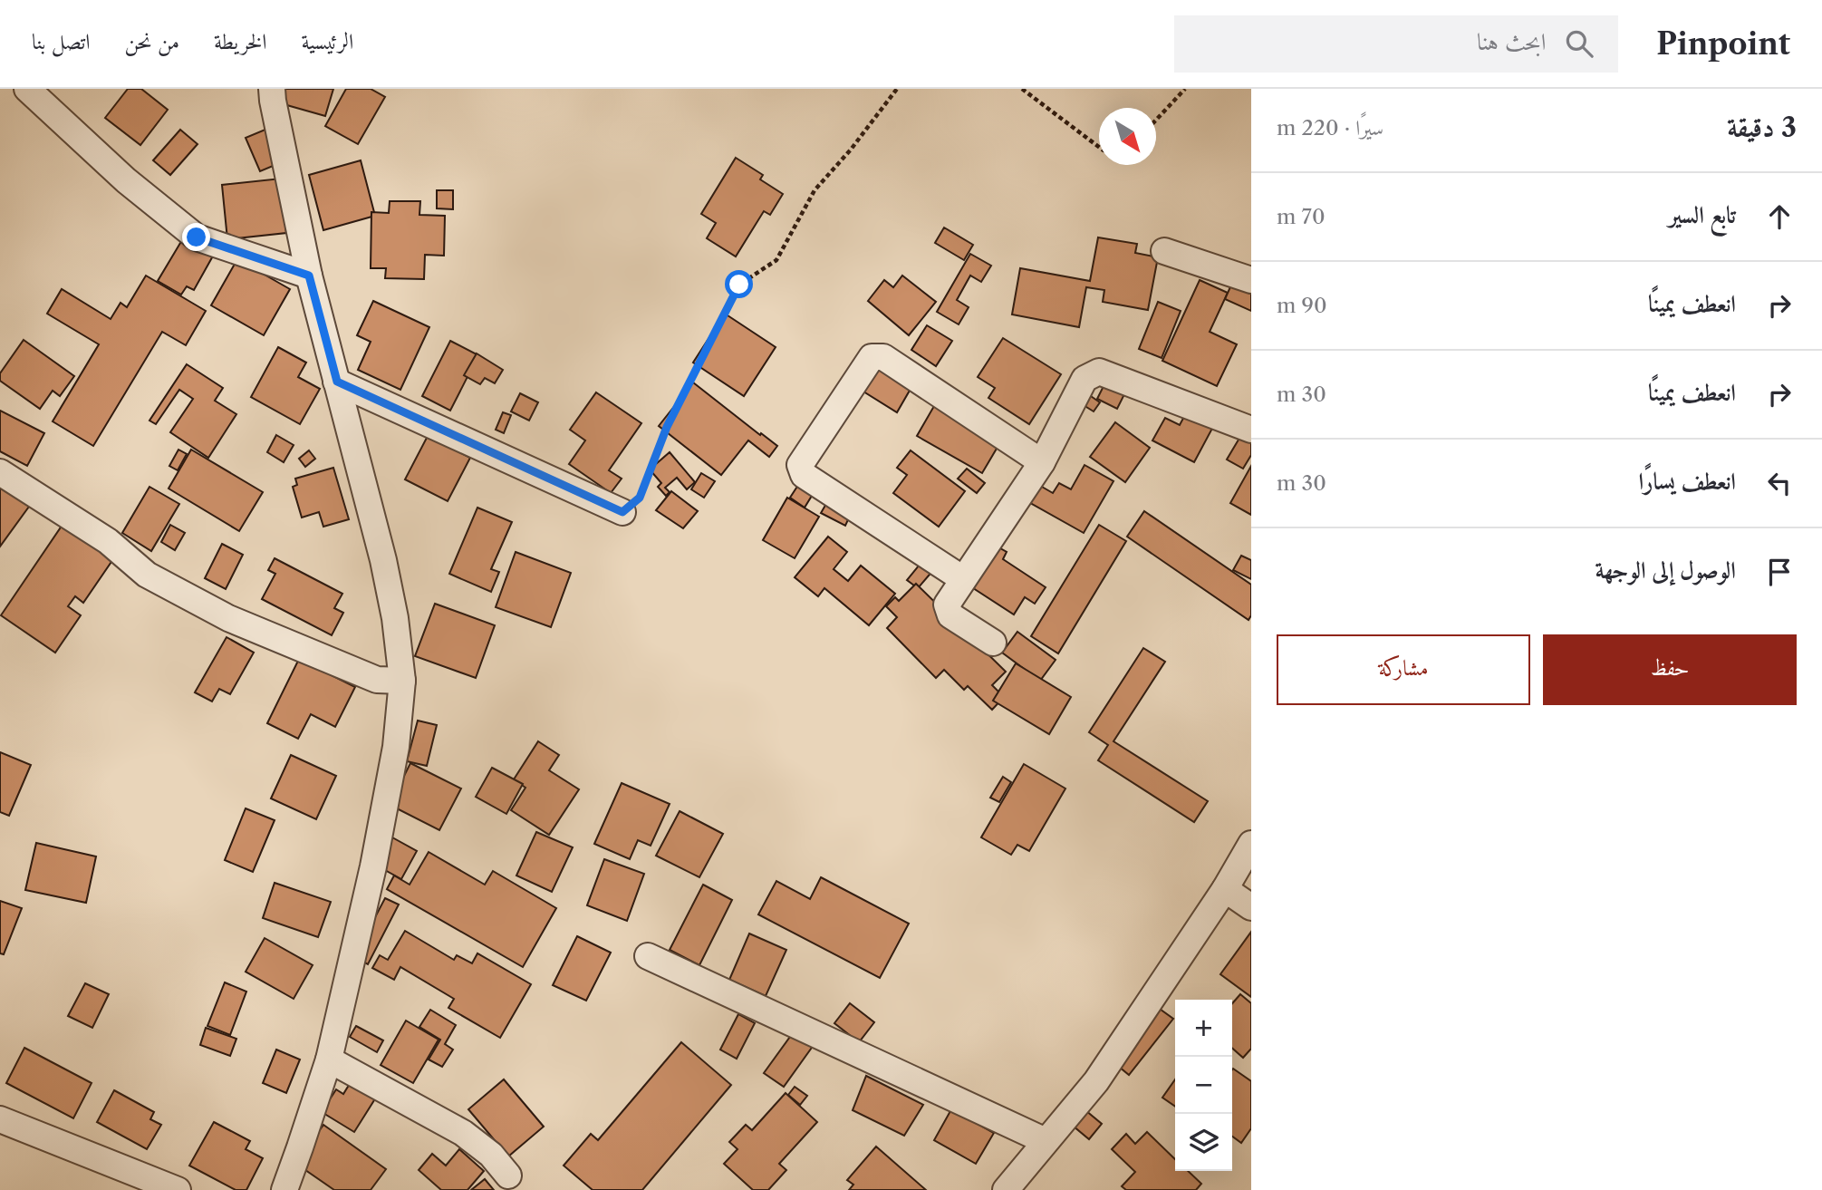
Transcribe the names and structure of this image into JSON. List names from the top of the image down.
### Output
{
  "north": "bottom right",
  "page": {
    "header": "Pinpoint",
    "search": "ابحث هنا",
    "nav": [
      "الرئيسية",
      "الخريطة",
      "من نحن",
      "اتصل بنا"
    ],
    "heading": ["3 دقيقة", "سيرًا · 220 m"],
    "list": [
      ["تابع السير", "70 m"],
      ["انعطف يمينًا", "90 m"],
      ["انعطف يمينًا", "30 m"],
      ["انعطف يسارًا", "30 m"],
      "الوصول إلى الوجهة"
    ],
    "buttons": ["حفظ", "مشاركة"],
    "map_buttons": ["+", "−"]
  }
}
